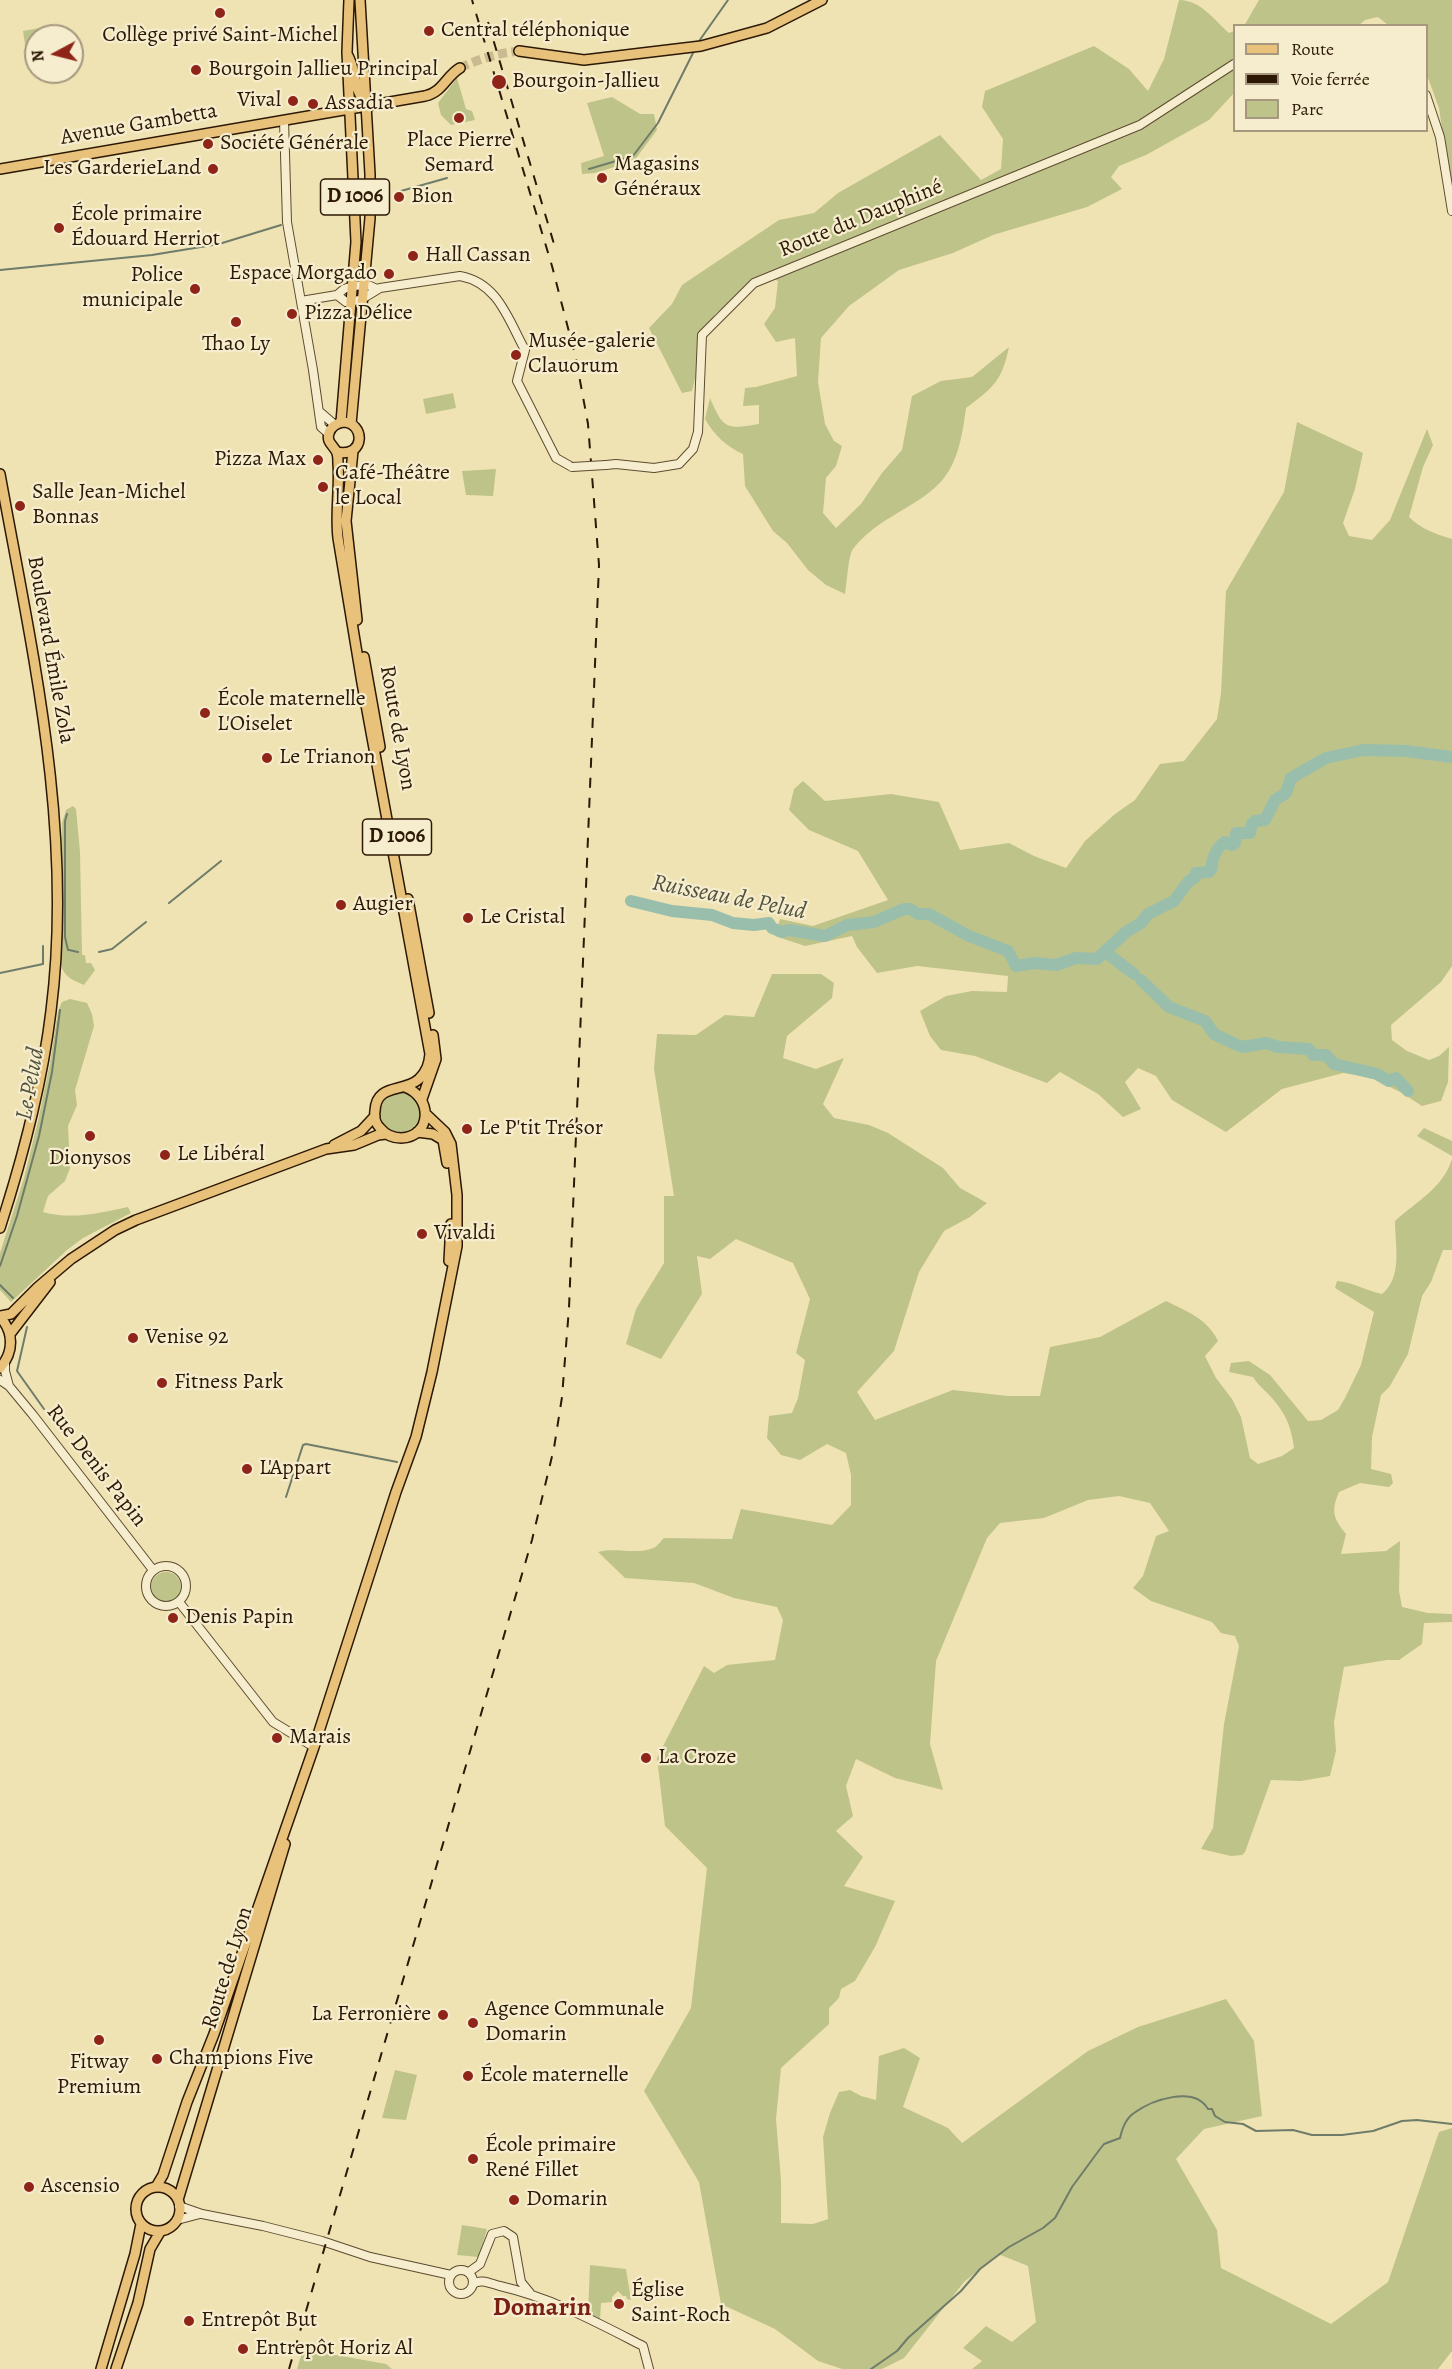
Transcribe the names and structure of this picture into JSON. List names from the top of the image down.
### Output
{
  "streets": {
    "main road": [
      "Avenue Gambetta",
      "D 1006",
      "Boulevard Émile Zola",
      "Route de Lyon"
    ],
    "street": ["Route du Dauphiné", "Rue Denis Papin"]
  },
  "crossings": [
    ["Avenue Gambetta", "D 1006"],
    ["D 1006", "Route de Lyon"]
  ],
  "districts": ["Domarin"],
  "water": ["Ruisseau de Pelud", "Le Pelud"],
  "places": [
    "Collège privé Saint-Michel",
    "Central téléphonique",
    "Bourgoin Jallieu Principal",
    "Bourgoin-Jallieu",
    "Vival",
    "Assadia",
    "Place Pierre Semard",
    "Société Générale",
    "Les GarderieLand",
    "Magasins Généraux",
    "Bion",
    "École primaire Édouard Herriot",
    "Hall Cassan",
    "Espace Morgado",
    "Police municipale",
    "Pizza Délice",
    "Thao Ly",
    "Musée-galerie Clauorum",
    "Pizza Max",
    "Café-Théâtre le Local",
    "Salle Jean-Michel Bonnas",
    "École maternelle L'Oiselet",
    "Le Trianon",
    "Augier",
    "Le Cristal",
    "Le P'tit Trésor",
    "Dionysos",
    "Le Libéral",
    "Vivaldi",
    "Venise 92",
    "Fitness Park",
    "L'Appart",
    "Denis Papin",
    "Marais",
    "La Croze",
    "La Ferronière",
    "Agence Communale Domarin",
    "Fitway Premium",
    "Champions Five",
    "École maternelle",
    "École primaire René Fillet",
    "Ascensio",
    "Domarin",
    "Église Saint-Roch",
    "Entrepôt But",
    "Entrepôt Horiz Al"
  ],
  "legend": ["Route", "Voie ferrée", "Parc"],
  "north": "left"
}
